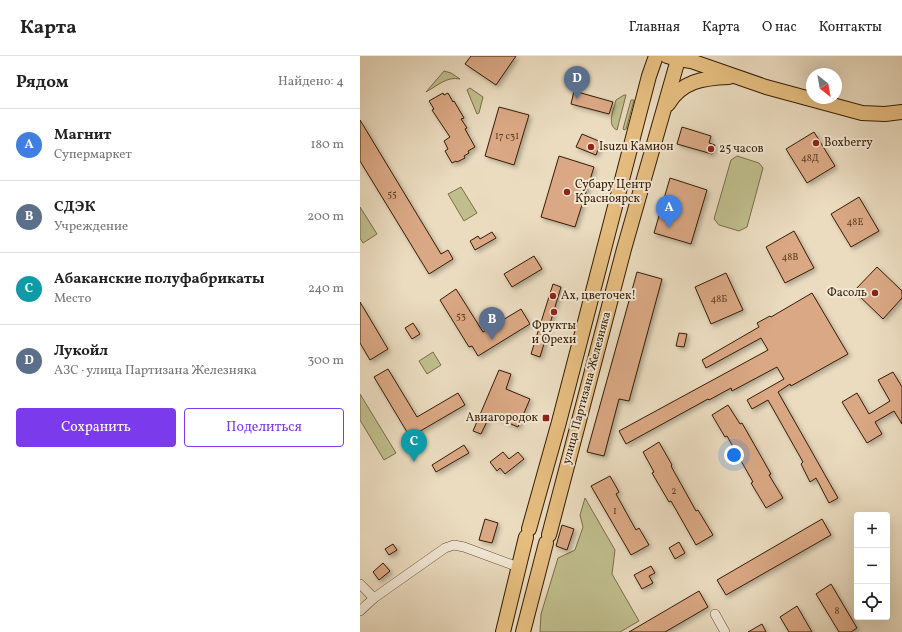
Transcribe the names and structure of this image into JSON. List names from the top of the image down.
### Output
{
  "streets": {
    "main road": ["улица Партизана Железняка"]
  },
  "places": {
    "other": [
      "Boxberry",
      "Isuzu Камион",
      "25 часов",
      "Субару Центр Красноярск",
      "Фасоль",
      "Ах, цветочек!",
      "Фрукты и Орехи"
    ],
    "transit": ["Авиагородок"]
  },
  "house_numbers": [
    "17 с31",
    "48Д",
    "55",
    "48Е",
    "48В",
    "48Б",
    "53",
    "2",
    "1",
    "8"
  ],
  "north": "bottom right",
  "page": {
    "header": "Карта",
    "nav": [
      "Главная",
      "Карта",
      "О нас",
      "Контакты"
    ],
    "heading": ["Рядом", "Найдено: 4"],
    "pins": [
      "D",
      "A",
      "B",
      "C"
    ],
    "list": [
      {
        "mark": "A",
        "name": "Магнит",
        "note": "Супермаркет",
        "value": "180 m"
      },
      {
        "mark": "B",
        "name": "СДЭК",
        "note": "Учреждение",
        "value": "200 m"
      },
      {
        "mark": "C",
        "name": "Абаканские полуфабрикаты",
        "note": "Место",
        "value": "240 m"
      },
      {
        "mark": "D",
        "name": "Лукойл",
        "note": "АЗС · улица Партизана Железняка",
        "value": "300 m"
      }
    ],
    "buttons": ["Сохранить", "Поделиться"],
    "map_buttons": ["+", "−"]
  }
}
